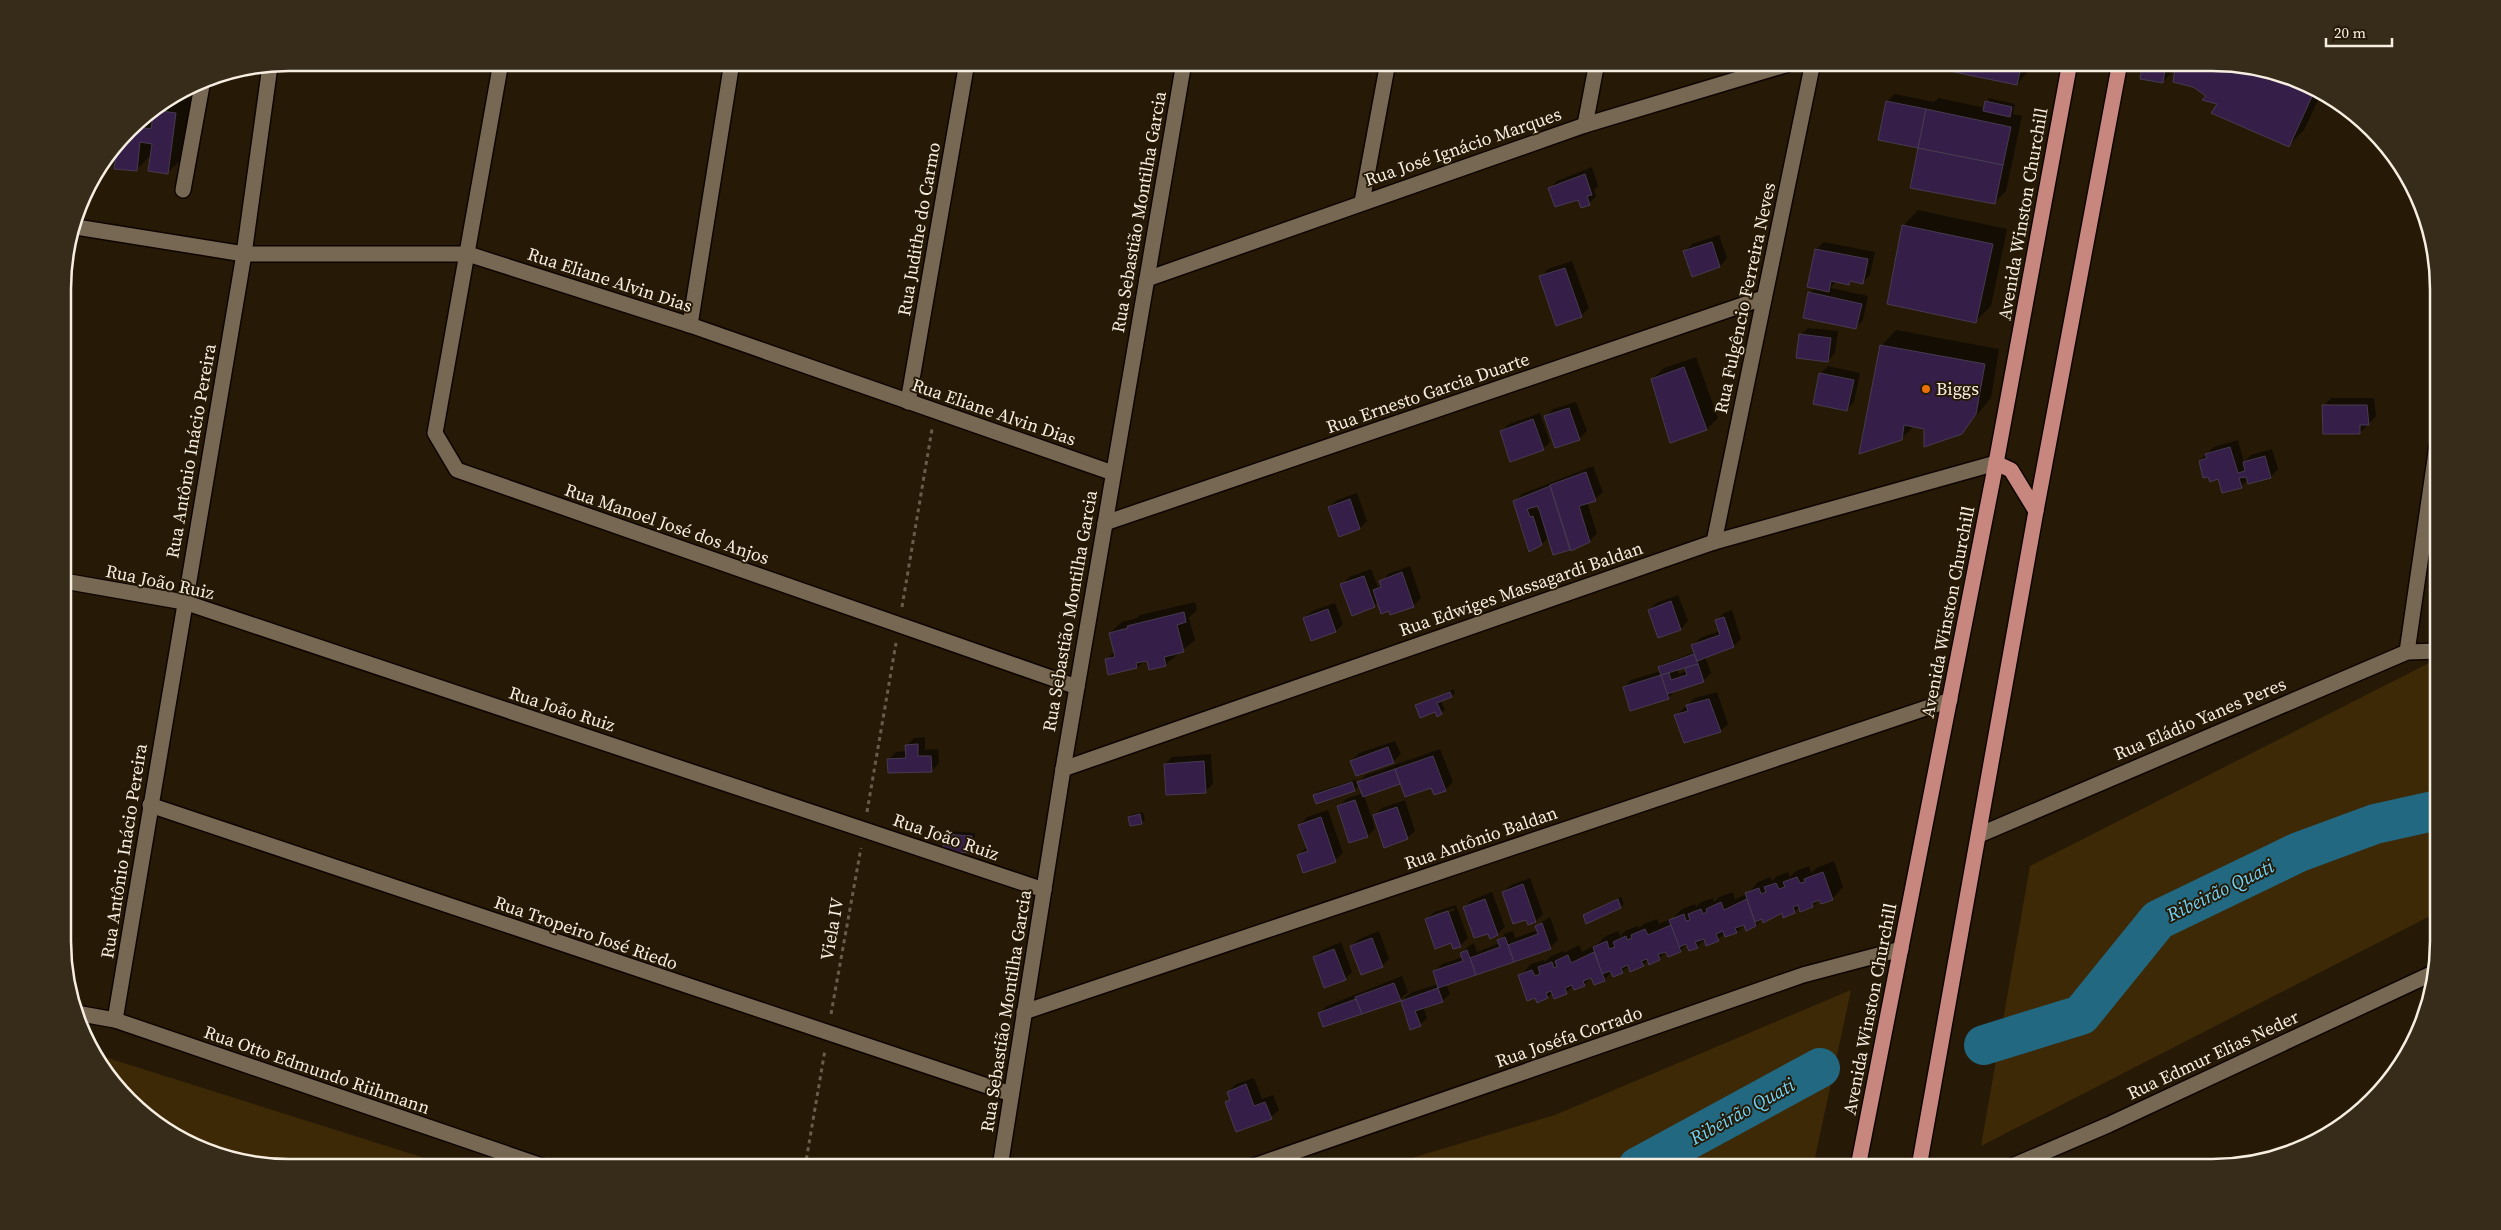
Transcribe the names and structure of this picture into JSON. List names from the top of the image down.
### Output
{
  "streets": {
    "main road": ["Avenida Winston Churchill"],
    "street": [
      "Rua José Ignácio Marques",
      "Rua Sebastião Montilha Garcia",
      "Rua Judithe do Carmo",
      "Rua Eliane Alvin Dias",
      "Rua Fulgêncio Ferreira Neves",
      "Rua Ernesto Garcia Duarte",
      "Rua Antônio Inácio Pereira",
      "Rua Manoel José dos Anjos",
      "Rua João Ruiz",
      "Rua Edwiges Massagardi Baldan",
      "Rua Eládio Yanes Peres",
      "Rua Antônio Baldan",
      "Rua Tropeiro José Riedo",
      "Rua Joséfa Corrado",
      "Rua Edmur Elias Neder",
      "Rua Otto Edmundo Riihmann"
    ],
    "path": ["Viela IV"]
  },
  "crossings": [
    ["Rua José Ignácio Marques", "Rua Sebastião Montilha Garcia"],
    ["Rua Sebastião Montilha Garcia", "Rua Eliane Alvin Dias"],
    ["Rua Sebastião Montilha Garcia", "Rua Ernesto Garcia Duarte"],
    ["Rua Sebastião Montilha Garcia", "Rua Manoel José dos Anjos"],
    ["Rua Sebastião Montilha Garcia", "Rua João Ruiz"],
    ["Rua Sebastião Montilha Garcia", "Rua Edwiges Massagardi Baldan"],
    ["Rua Sebastião Montilha Garcia", "Rua Antônio Baldan"],
    ["Rua Sebastião Montilha Garcia", "Rua Tropeiro José Riedo"],
    ["Avenida Winston Churchill", "Rua Edwiges Massagardi Baldan"],
    ["Avenida Winston Churchill", "Rua Antônio Baldan"],
    ["Avenida Winston Churchill", "Rua Joséfa Corrado"],
    ["Rua Judithe do Carmo", "Rua Eliane Alvin Dias"],
    ["Rua Eliane Alvin Dias", "Rua Antônio Inácio Pereira"],
    ["Rua Eliane Alvin Dias", "Rua Manoel José dos Anjos"],
    ["Rua Fulgêncio Ferreira Neves", "Rua Ernesto Garcia Duarte"],
    ["Rua Fulgêncio Ferreira Neves", "Rua Edwiges Massagardi Baldan"],
    ["Rua Antônio Inácio Pereira", "Rua João Ruiz"],
    ["Rua Antônio Inácio Pereira", "Rua Tropeiro José Riedo"],
    ["Rua Antônio Inácio Pereira", "Rua Otto Edmundo Riihmann"],
    ["Rua João Ruiz", "Viela IV"],
    ["Viela IV", "Rua Tropeiro José Riedo"]
  ],
  "water": ["Ribeirão Quati"],
  "places": ["Biggs"],
  "scale_bar": "20 m"
}
